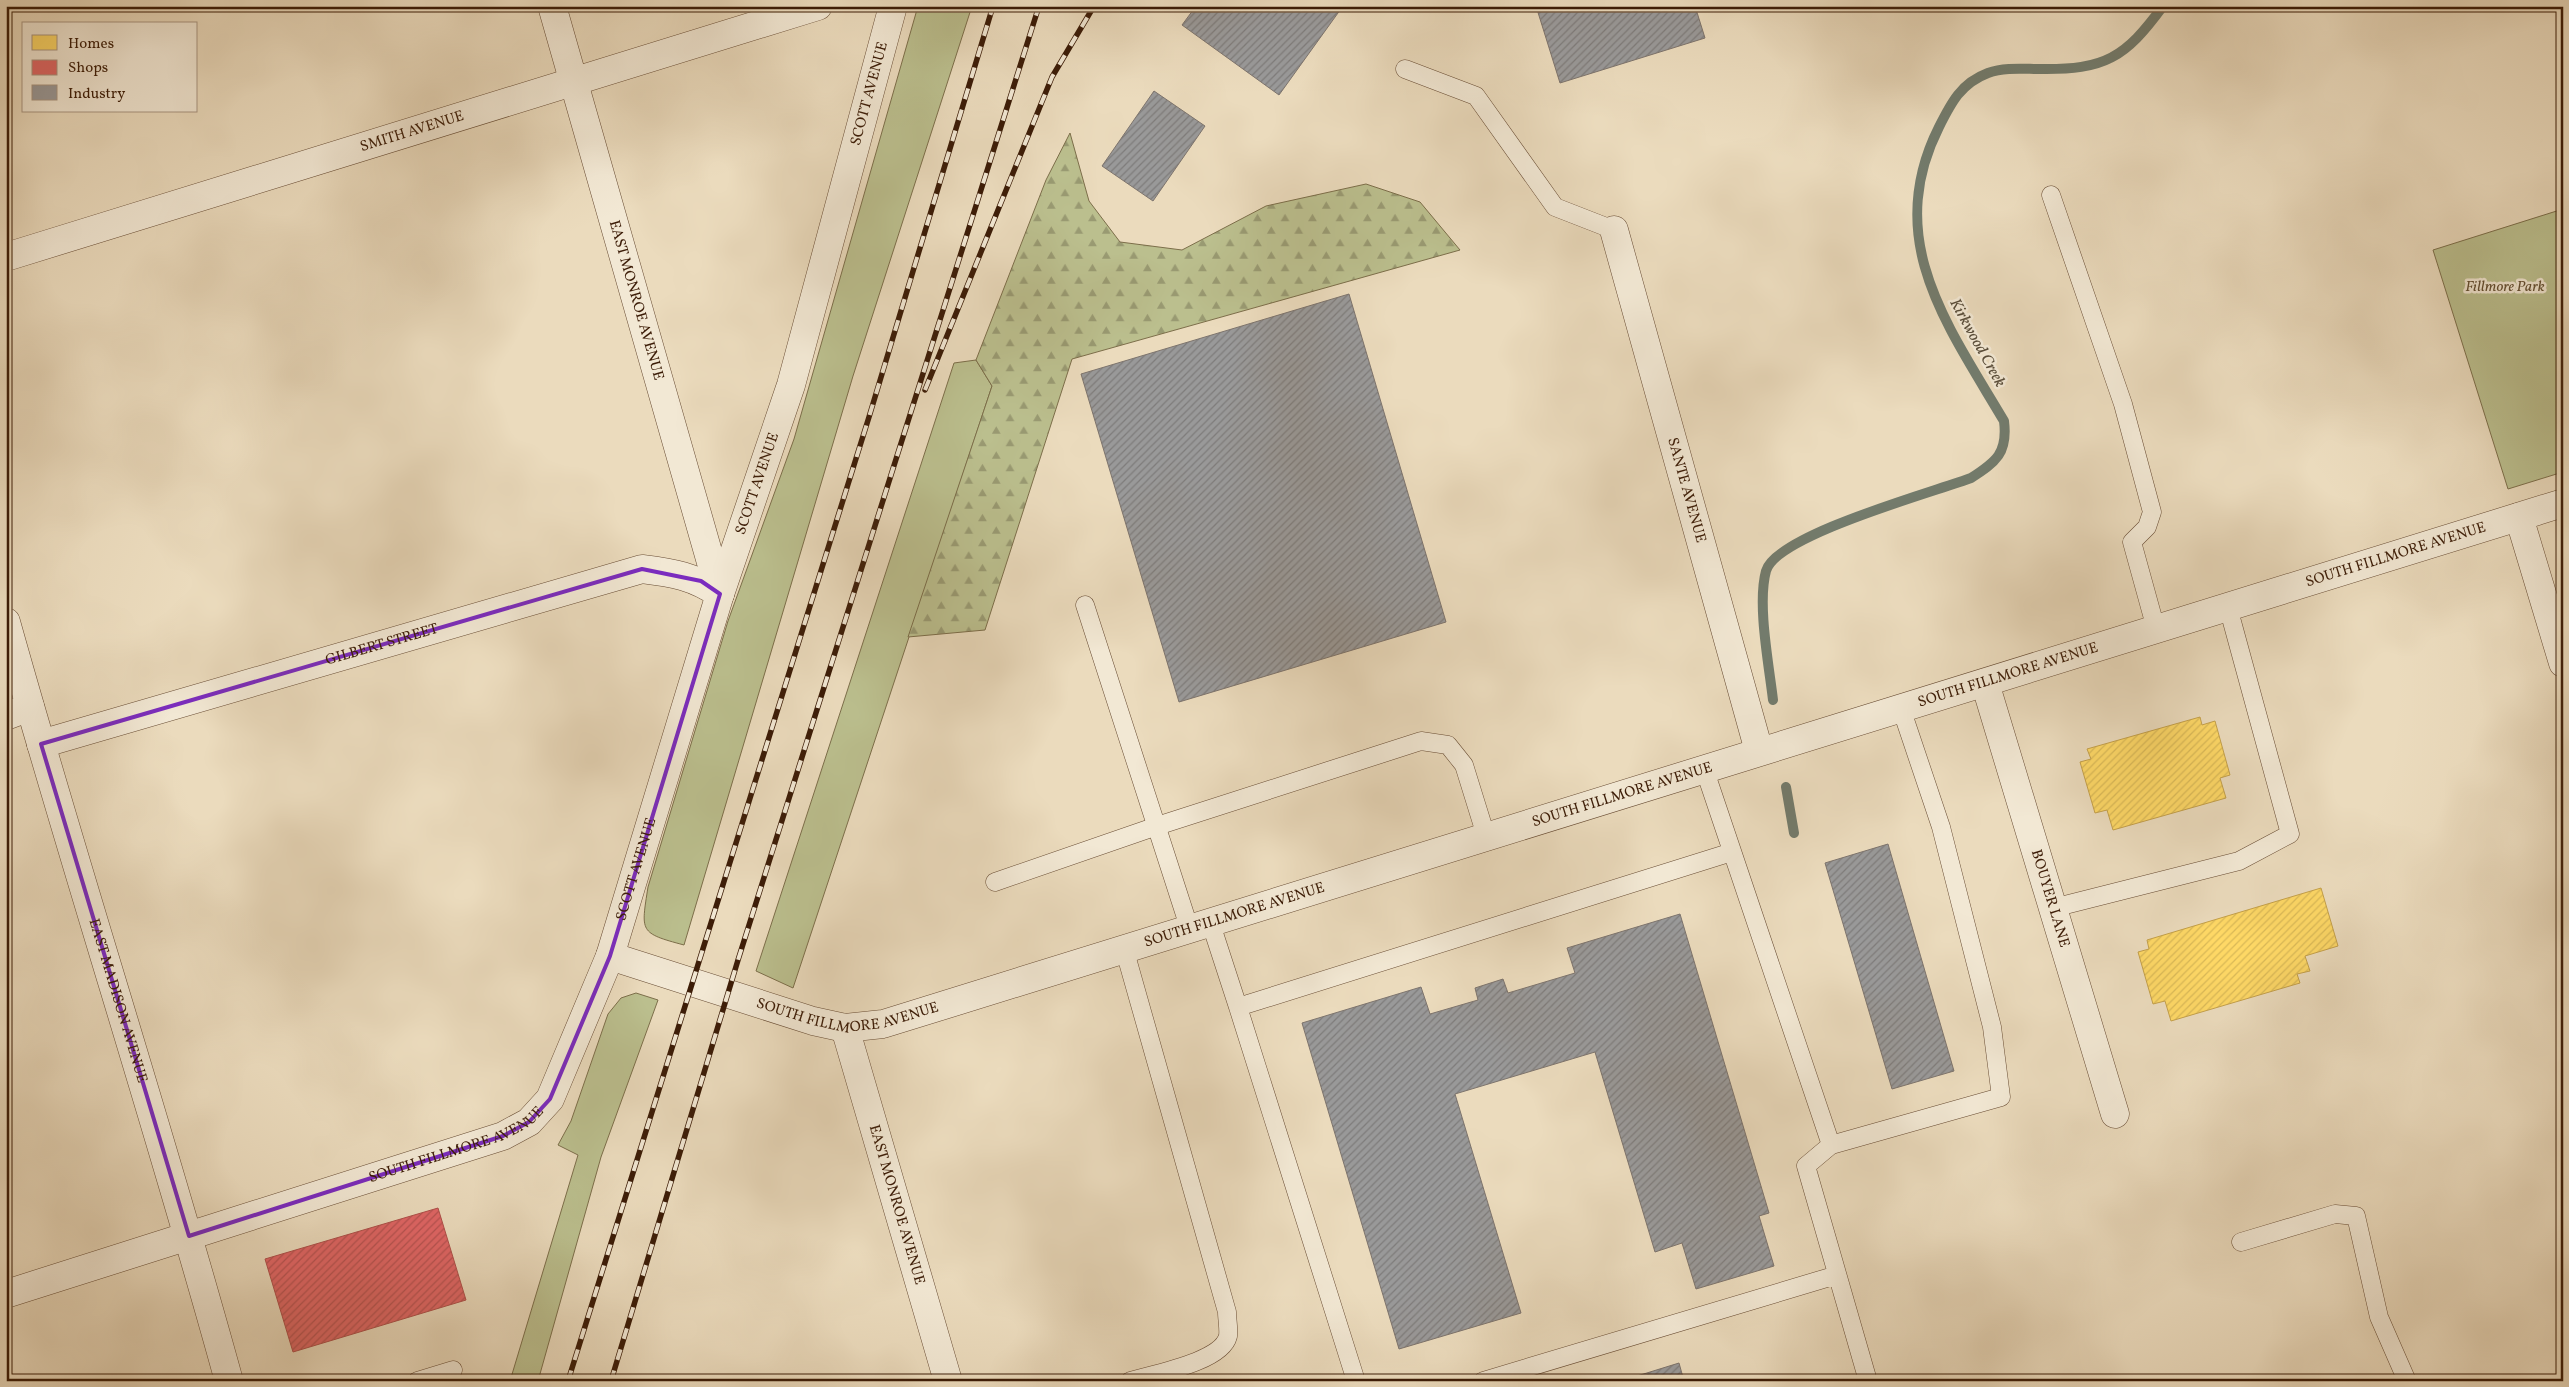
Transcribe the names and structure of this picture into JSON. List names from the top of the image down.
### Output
{
  "streets": {
    "street": [
      "SCOTT AVENUE",
      "SMITH AVENUE",
      "EAST MONROE AVENUE",
      "SANTE AVENUE",
      "SOUTH FILLMORE AVENUE",
      "GILBERT STREET",
      "BOUYER LANE",
      "EAST MADISON AVENUE"
    ]
  },
  "crossings": [
    ["SCOTT AVENUE", "EAST MONROE AVENUE"],
    ["SCOTT AVENUE", "SOUTH FILLMORE AVENUE"],
    ["SCOTT AVENUE", "GILBERT STREET"],
    ["SMITH AVENUE", "EAST MONROE AVENUE"],
    ["EAST MONROE AVENUE", "SOUTH FILLMORE AVENUE"],
    ["EAST MONROE AVENUE", "GILBERT STREET"],
    ["SANTE AVENUE", "SOUTH FILLMORE AVENUE"],
    ["SOUTH FILLMORE AVENUE", "BOUYER LANE"],
    ["SOUTH FILLMORE AVENUE", "EAST MADISON AVENUE"],
    ["GILBERT STREET", "EAST MADISON AVENUE"]
  ],
  "water": ["Kirkwood Creek"],
  "parks": ["Fillmore Park"],
  "legend": ["Homes", "Shops", "Industry"]
}
